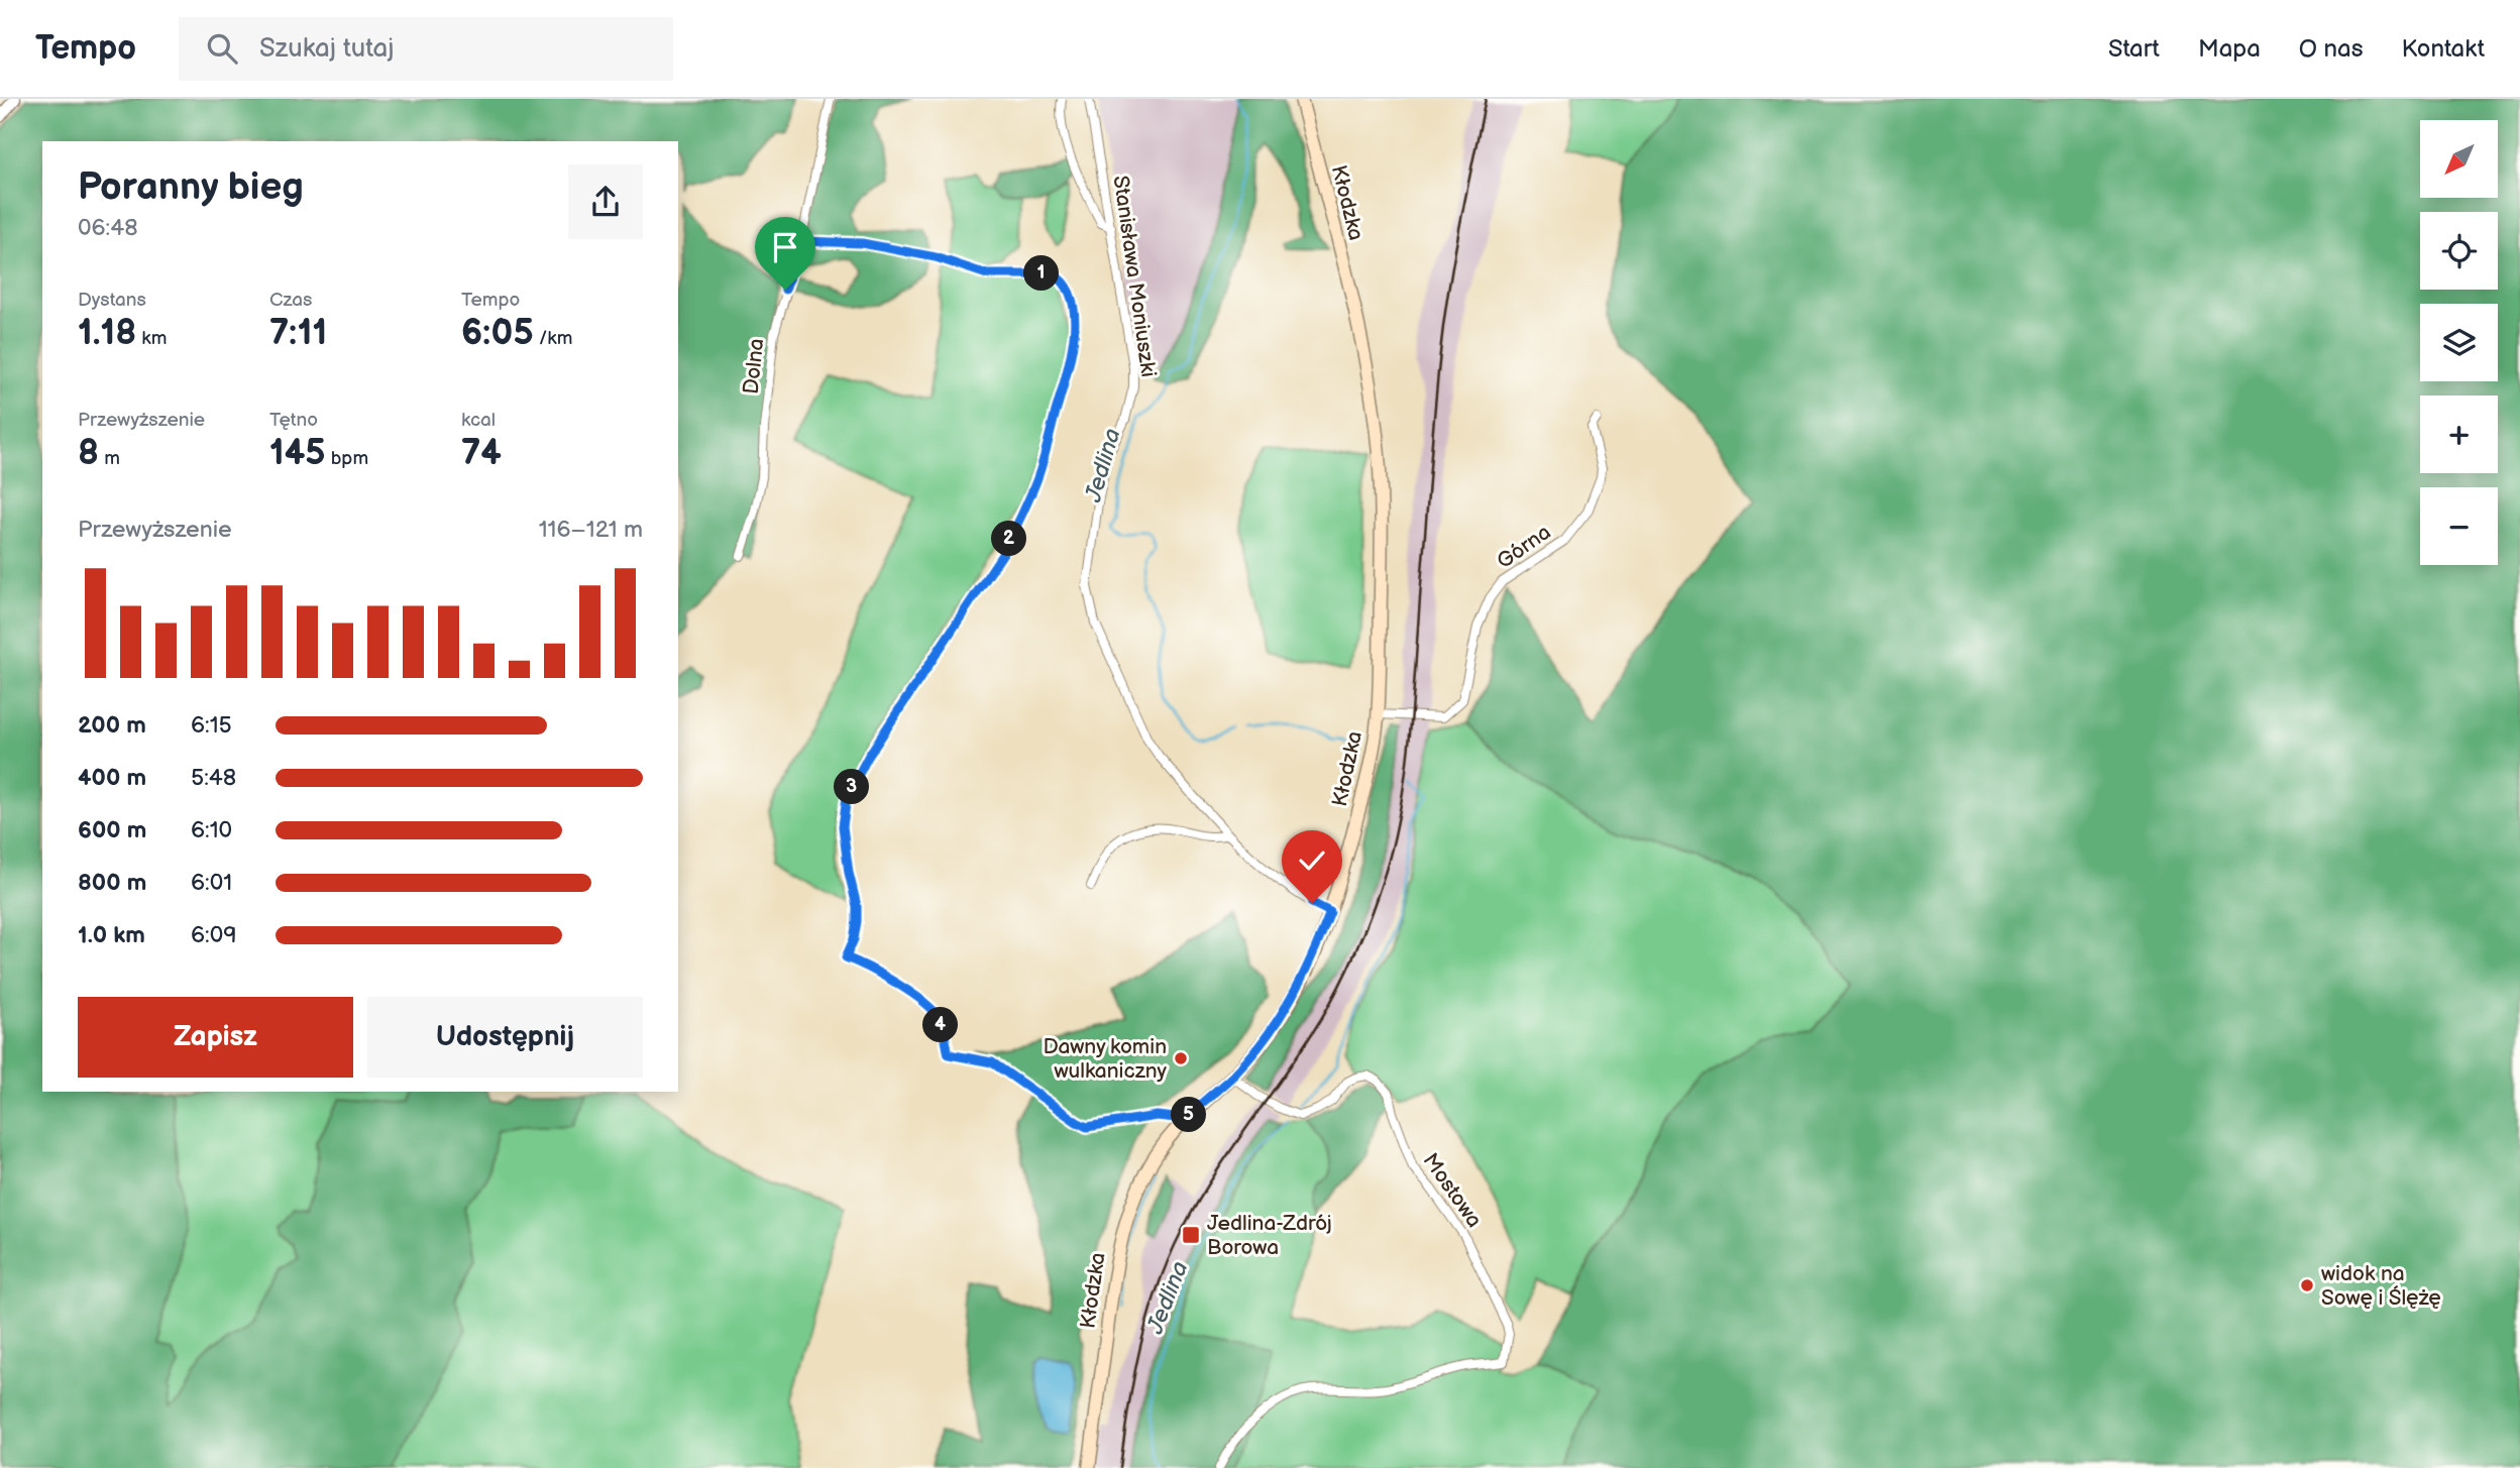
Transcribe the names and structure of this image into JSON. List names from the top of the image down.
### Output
{
  "streets": {
    "main road": ["Kłodzka"],
    "street": [
      "Stanisława Moniuszki",
      "Dolna",
      "Górna",
      "Mostowa"
    ]
  },
  "crossings": [
    ["Kłodzka", "Stanisława Moniuszki"],
    ["Kłodzka", "Górna"],
    ["Kłodzka", "Mostowa"]
  ],
  "water": ["Jedlina"],
  "places": {
    "other": ["Dawny komin wulkaniczny", "widok na Sowę i Ślężę"],
    "transit": ["Jedlina-Zdrój Borowa"]
  },
  "north": "bottom left",
  "page": {
    "header": "Tempo",
    "search": "Szukaj tutaj",
    "nav": [
      "Start",
      "Mapa",
      "O nas",
      "Kontakt"
    ],
    "map_buttons": ["+", "−"],
    "heading": ["Poranny bieg", "06:48"],
    "pins": [
      "1",
      "2",
      "3",
      "4",
      "5"
    ],
    "stats": [
      ["Dystans", "1.18 km"],
      ["Czas", "7:11"],
      ["Tempo", "6:05 /km"],
      ["Przewyższenie", "8 m"],
      ["Tętno", "145 bpm"],
      ["kcal", "74"]
    ],
    "chart": ["Przewyższenie", "116–121 m"],
    "list": [
      {
        "name": "200 m",
        "note": "6:15"
      },
      {
        "name": "400 m",
        "note": "5:48"
      },
      {
        "name": "600 m",
        "note": "6:10"
      },
      {
        "name": "800 m",
        "note": "6:01"
      },
      {
        "name": "1.0 km",
        "note": "6:09"
      }
    ],
    "buttons": ["Zapisz", "Udostępnij"]
  }
}
